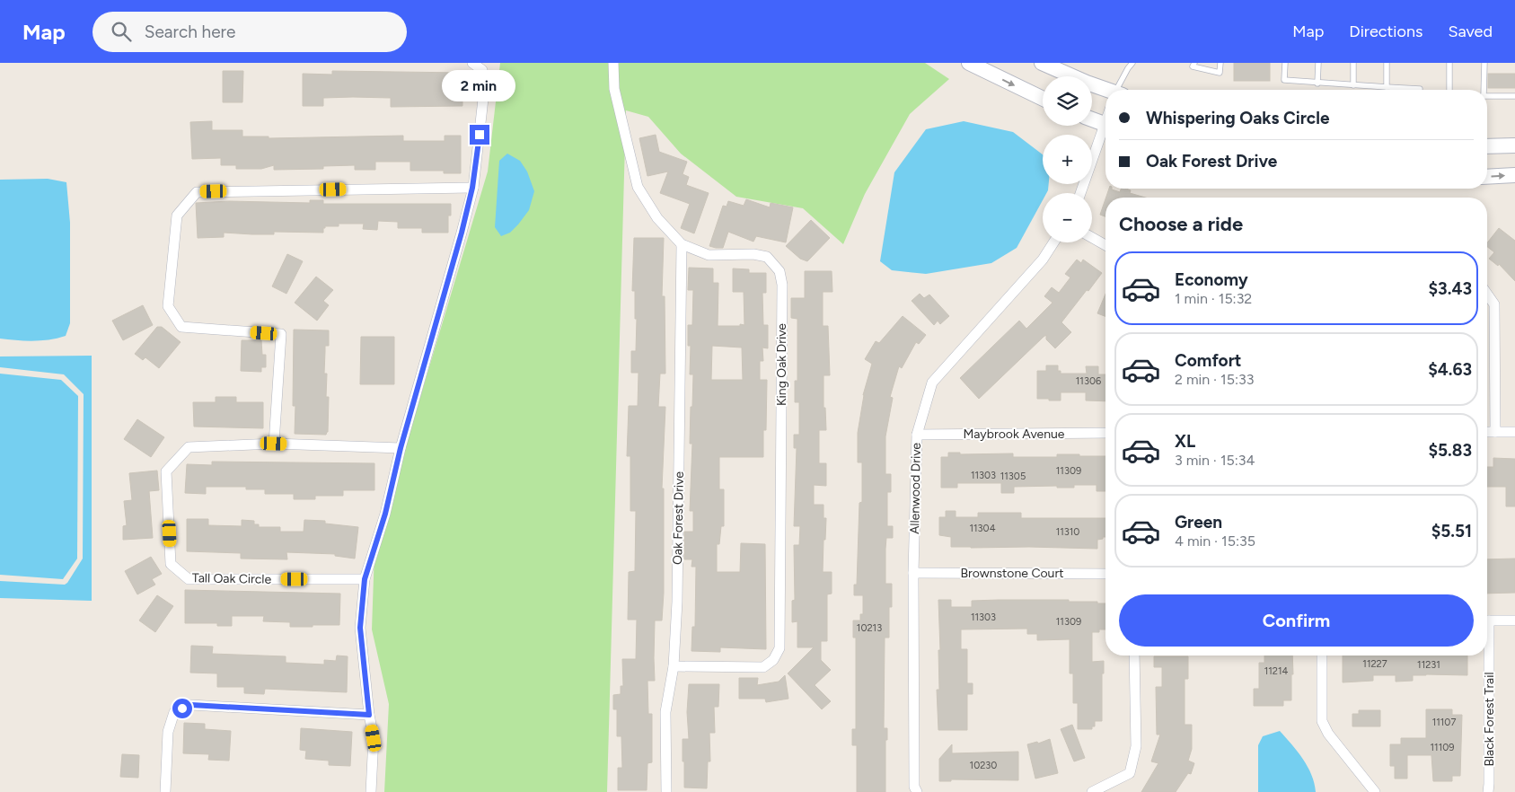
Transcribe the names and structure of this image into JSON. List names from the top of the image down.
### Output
{
  "streets": {
    "street": [
      "King Oak Drive",
      "Maybrook Avenue",
      "Allenwood Drive",
      "Oak Forest Drive",
      "Brownstone Court",
      "Tall Oak Circle",
      "Black Forest Trail"
    ]
  },
  "crossings": [
    ["King Oak Drive", "Oak Forest Drive"],
    ["Maybrook Avenue", "Allenwood Drive"],
    ["Allenwood Drive", "Brownstone Court"]
  ],
  "house_numbers": [
    "11306",
    "11309",
    "11303",
    "11305",
    "11304",
    "11310",
    "11303",
    "11309",
    "10213",
    "11227",
    "11231",
    "11214",
    "11107",
    "11109",
    "10230"
  ],
  "page": {
    "header": "Map",
    "search": "Search here",
    "nav": ["Map", "Directions", "Saved"],
    "bubble": "2 min",
    "map_buttons": ["+", "−"],
    "banner": ["Whispering Oaks Circle", "Oak Forest Drive"],
    "heading": "Choose a ride",
    "list": [
      {
        "name": "Economy",
        "note": "1 min · 15:32",
        "value": "$3.43"
      },
      {
        "name": "Comfort",
        "note": "2 min · 15:33",
        "value": "$4.63"
      },
      {
        "name": "XL",
        "note": "3 min · 15:34",
        "value": "$5.83"
      },
      {
        "name": "Green",
        "note": "4 min · 15:35",
        "value": "$5.51"
      }
    ],
    "buttons": "Confirm"
  }
}
